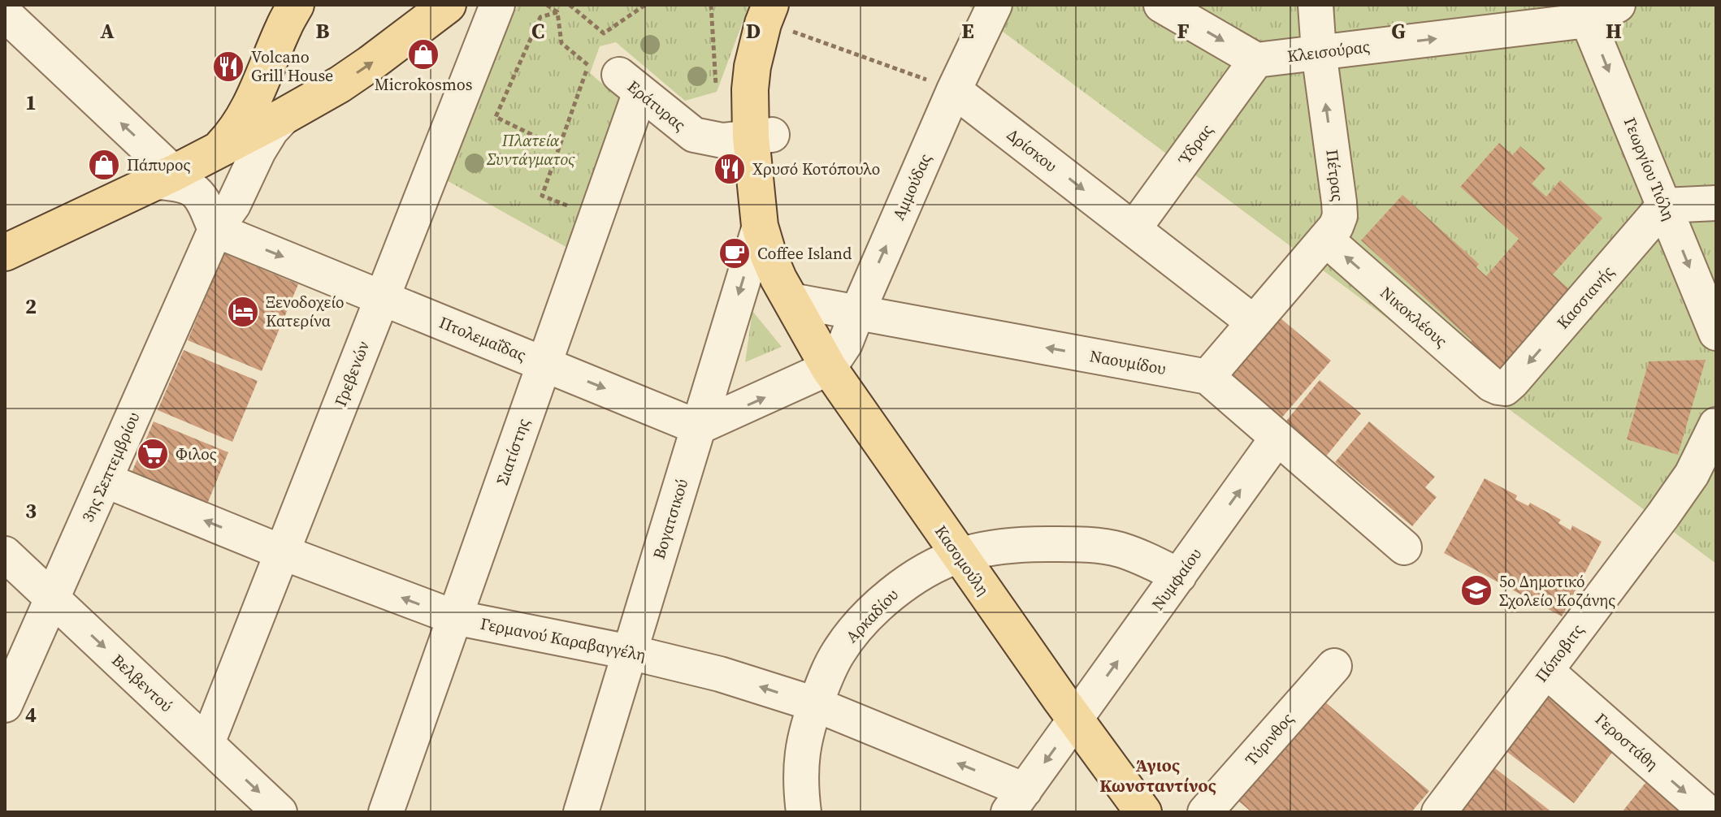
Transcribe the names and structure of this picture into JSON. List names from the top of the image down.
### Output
{
  "streets": {
    "main road": ["3ης Σεπτεμβρίου", "Κασομούλη"],
    "street": [
      "Κλεισούρας",
      "Εράτυρας",
      "Ύδρας",
      "Δρίσκου",
      "Γεωργίου Τιόλη",
      "Πέτρας",
      "Αμμούδας",
      "Κασσιανής",
      "Νικοκλέους",
      "Πτολεμαΐδας",
      "Ναουμίδου",
      "Γρεβενών",
      "Σιατίστης",
      "Βογατσικού",
      "Νυμφαίου",
      "Αρκαδίου",
      "Γερμανού Καραβαγγέλη",
      "Πόποβιτς",
      "Βελβεντού",
      "Τύρινθος",
      "Γεροστάθη"
    ]
  },
  "crossings": [
    ["Κλεισούρας", "Ύδρας"],
    ["Κλεισούρας", "Γεωργίου Τιόλη"],
    ["Κλεισούρας", "Πέτρας"],
    ["Εράτυρας", "Σιατίστης"],
    ["Εράτυρας", "Κασομούλη"],
    ["Ύδρας", "Δρίσκου"],
    ["Δρίσκου", "Πέτρας"],
    ["Δρίσκου", "Αμμούδας"],
    ["Γεωργίου Τιόλη", "Κασσιανής"],
    ["Πέτρας", "Νικοκλέους"],
    ["Πέτρας", "Ναουμίδου"],
    ["Αμμούδας", "Ναουμίδου"],
    ["Αμμούδας", "Κασομούλη"],
    ["Κασσιανής", "Νικοκλέους"],
    ["Πτολεμαΐδας", "Γρεβενών"],
    ["Πτολεμαΐδας", "Σιατίστης"],
    ["Πτολεμαΐδας", "3ης Σεπτεμβρίου"],
    ["Πτολεμαΐδας", "Βογατσικού"],
    ["Ναουμίδου", "Κασομούλη"],
    ["Γρεβενών", "Γερμανού Καραβαγγέλη"],
    ["Γρεβενών", "Βελβεντού"],
    ["Σιατίστης", "Γερμανού Καραβαγγέλη"],
    ["3ης Σεπτεμβρίου", "Γερμανού Καραβαγγέλη"],
    ["3ης Σεπτεμβρίου", "Βελβεντού"],
    ["Βογατσικού", "Κασομούλη"],
    ["Βογατσικού", "Γερμανού Καραβαγγέλη"],
    ["Κασομούλη", "Νυμφαίου"],
    ["Κασομούλη", "Αρκαδίου"],
    ["Νυμφαίου", "Αρκαδίου"],
    ["Νυμφαίου", "Γερμανού Καραβαγγέλη"],
    ["Αρκαδίου", "Γερμανού Καραβαγγέλη"],
    ["Πόποβιτς", "Γεροστάθη"]
  ],
  "one_way": [
    "Κλεισούρας",
    "Γεωργίου Τιόλη",
    "Πέτρας",
    "Αμμούδας",
    "Κασσιανής",
    "Πτολεμαΐδας",
    "Ναουμίδου",
    "Γερμανού Καραβαγγέλη",
    "Βελβεντού",
    "Γεροστάθη"
  ],
  "districts": ["Άγιος Κωνσταντίνος"],
  "parks": ["Πλατεία Συντάγματος"],
  "places": {
    "shop": ["Microkosmos", "Πάπυρος"],
    "restaurant": ["Volcano Grill House", "Χρυσό Κοτόπουλο"],
    "cafe": ["Coffee Island"],
    "hotel": ["Ξενοδοχείο Κατερίνα"],
    "supermarket": ["Φιλος"],
    "school or university": ["5ο Δημοτικό Σχολείο Κοζάνης"]
  },
  "grid": {
    "columns": [
      "A",
      "B",
      "C",
      "D",
      "E",
      "F",
      "G",
      "H"
    ],
    "rows": [
      "1",
      "2",
      "3",
      "4"
    ]
  }
}
